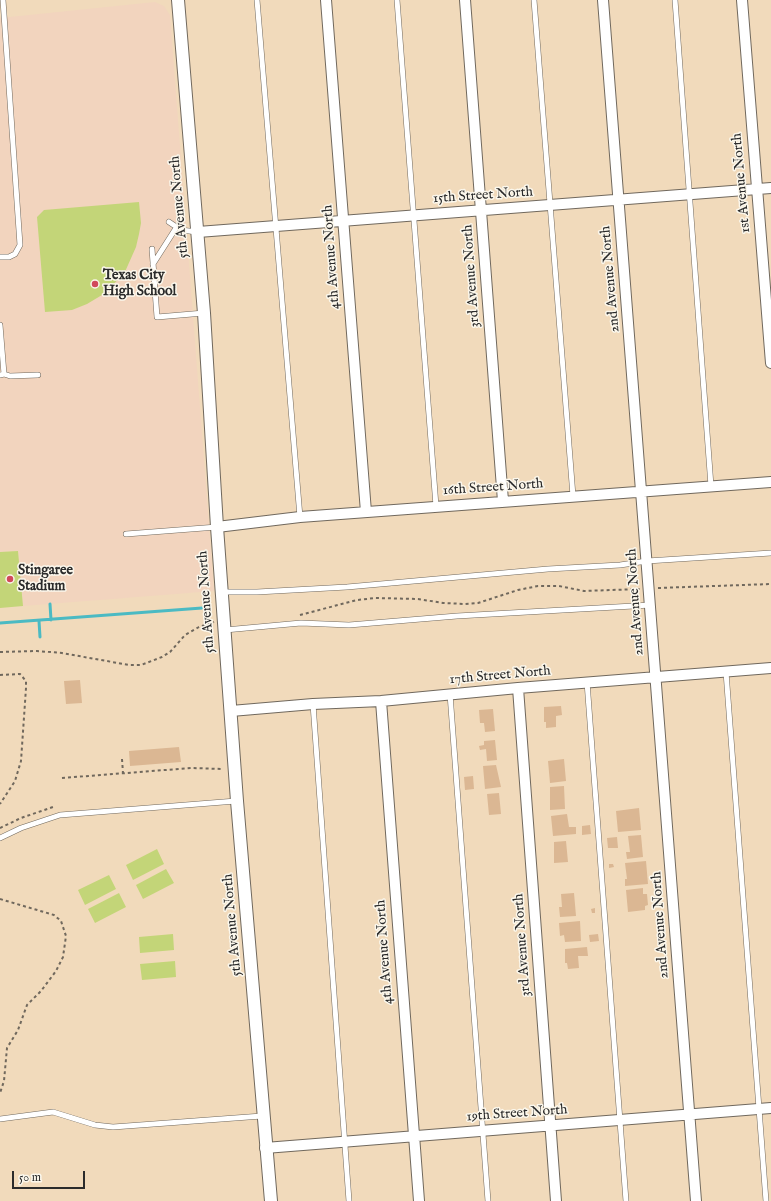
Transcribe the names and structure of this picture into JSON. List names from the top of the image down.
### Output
{
  "streets": {
    "street": [
      "1st Avenue North",
      "15th Street North",
      "5th Avenue North",
      "4th Avenue North",
      "3rd Avenue North",
      "2nd Avenue North",
      "16th Street North",
      "17th Street North",
      "19th Street North"
    ]
  },
  "crossings": [
    ["1st Avenue North", "15th Street North"],
    ["15th Street North", "5th Avenue North"],
    ["15th Street North", "4th Avenue North"],
    ["15th Street North", "3rd Avenue North"],
    ["15th Street North", "2nd Avenue North"],
    ["5th Avenue North", "16th Street North"],
    ["5th Avenue North", "17th Street North"],
    ["5th Avenue North", "19th Street North"],
    ["4th Avenue North", "16th Street North"],
    ["4th Avenue North", "17th Street North"],
    ["4th Avenue North", "19th Street North"],
    ["3rd Avenue North", "16th Street North"],
    ["3rd Avenue North", "17th Street North"],
    ["3rd Avenue North", "19th Street North"],
    ["2nd Avenue North", "16th Street North"],
    ["2nd Avenue North", "17th Street North"],
    ["2nd Avenue North", "19th Street North"]
  ],
  "places": ["Texas City High School", "Stingaree Stadium"],
  "scale_bar": "50 m"
}
